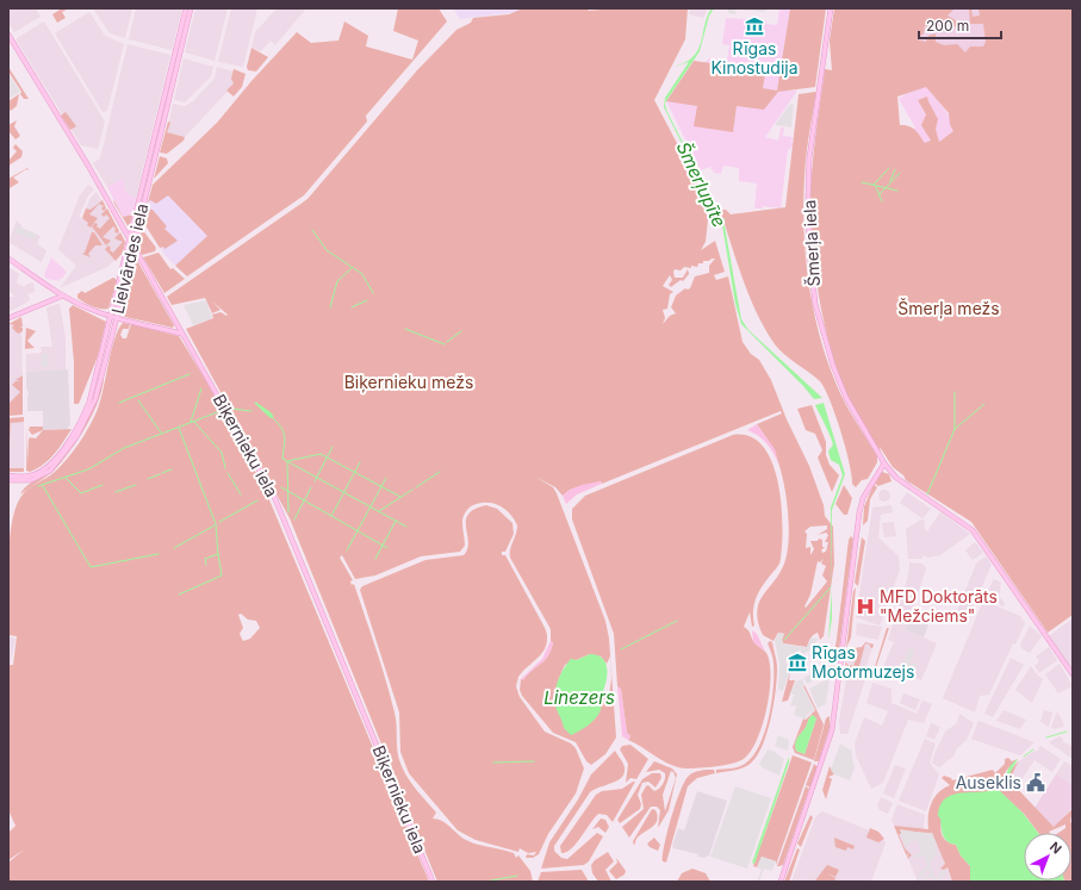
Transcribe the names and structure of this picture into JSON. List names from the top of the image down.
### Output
{
  "streets": {
    "street": ["Šmerļa iela", "Lielvārdes iela", "Biķernieku iela"]
  },
  "crossings": [
    ["Lielvārdes iela", "Biķernieku iela"]
  ],
  "water": ["Šmerļupīte", "Linezers"],
  "parks": ["Šmerļa mežs", "Biķernieku mežs"],
  "places": {
    "museum": ["Rīgas Kinostudija", "Rīgas Motormuzejs"],
    "hospital": ["MFD Doktorāts \"Mežciems\""],
    "public building": ["Auseklis"]
  },
  "scale_bar": "200 m",
  "north": "top right"
}
